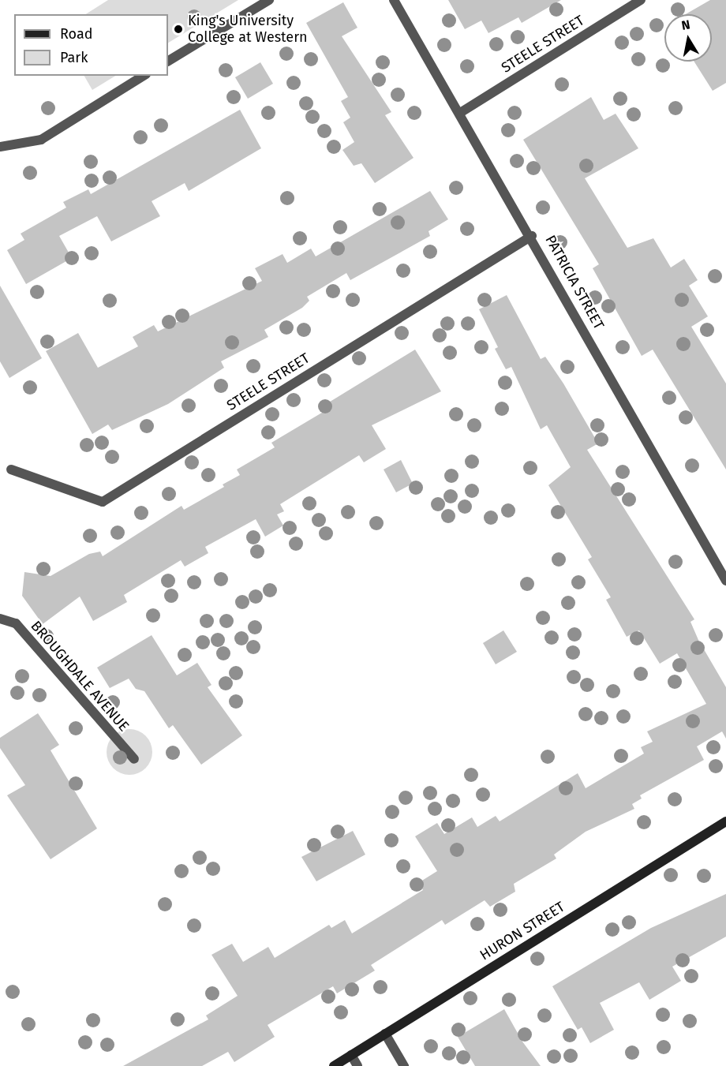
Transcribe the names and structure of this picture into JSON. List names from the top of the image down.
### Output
{
  "streets": {
    "street": [
      "STEELE STREET",
      "PATRICIA STREET",
      "BROUGHDALE AVENUE",
      "HURON STREET"
    ]
  },
  "crossings": [
    ["STEELE STREET", "PATRICIA STREET"]
  ],
  "places": ["King's University College at Western"],
  "legend": ["Road", "Park"],
  "north": "top"
}
